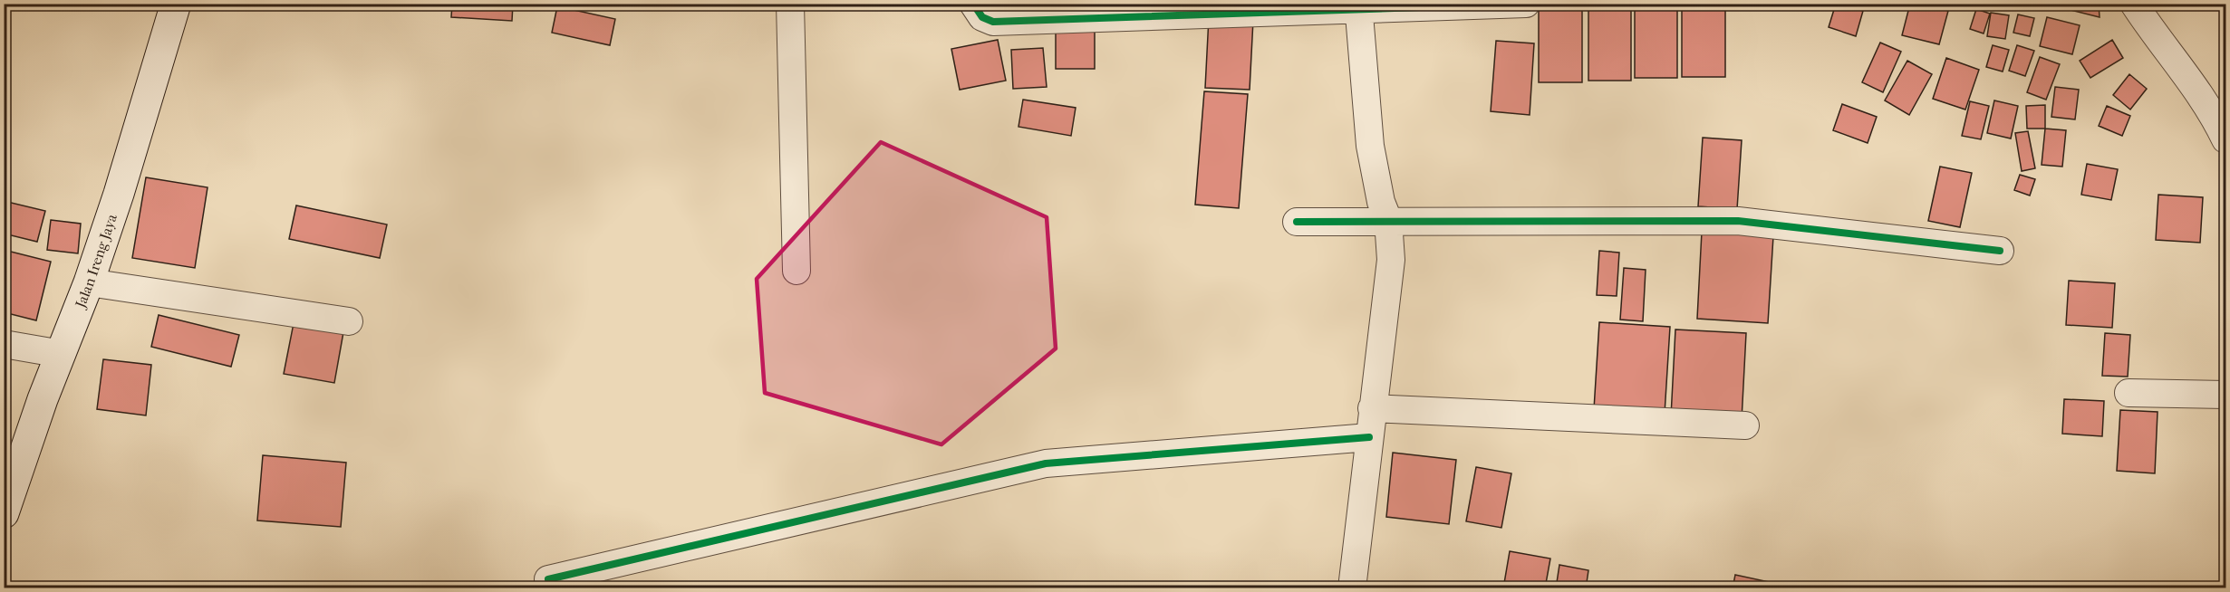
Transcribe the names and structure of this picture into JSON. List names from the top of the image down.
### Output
{
  "streets": {
    "street": ["Jalan Ireng Jaya"]
  }
}
